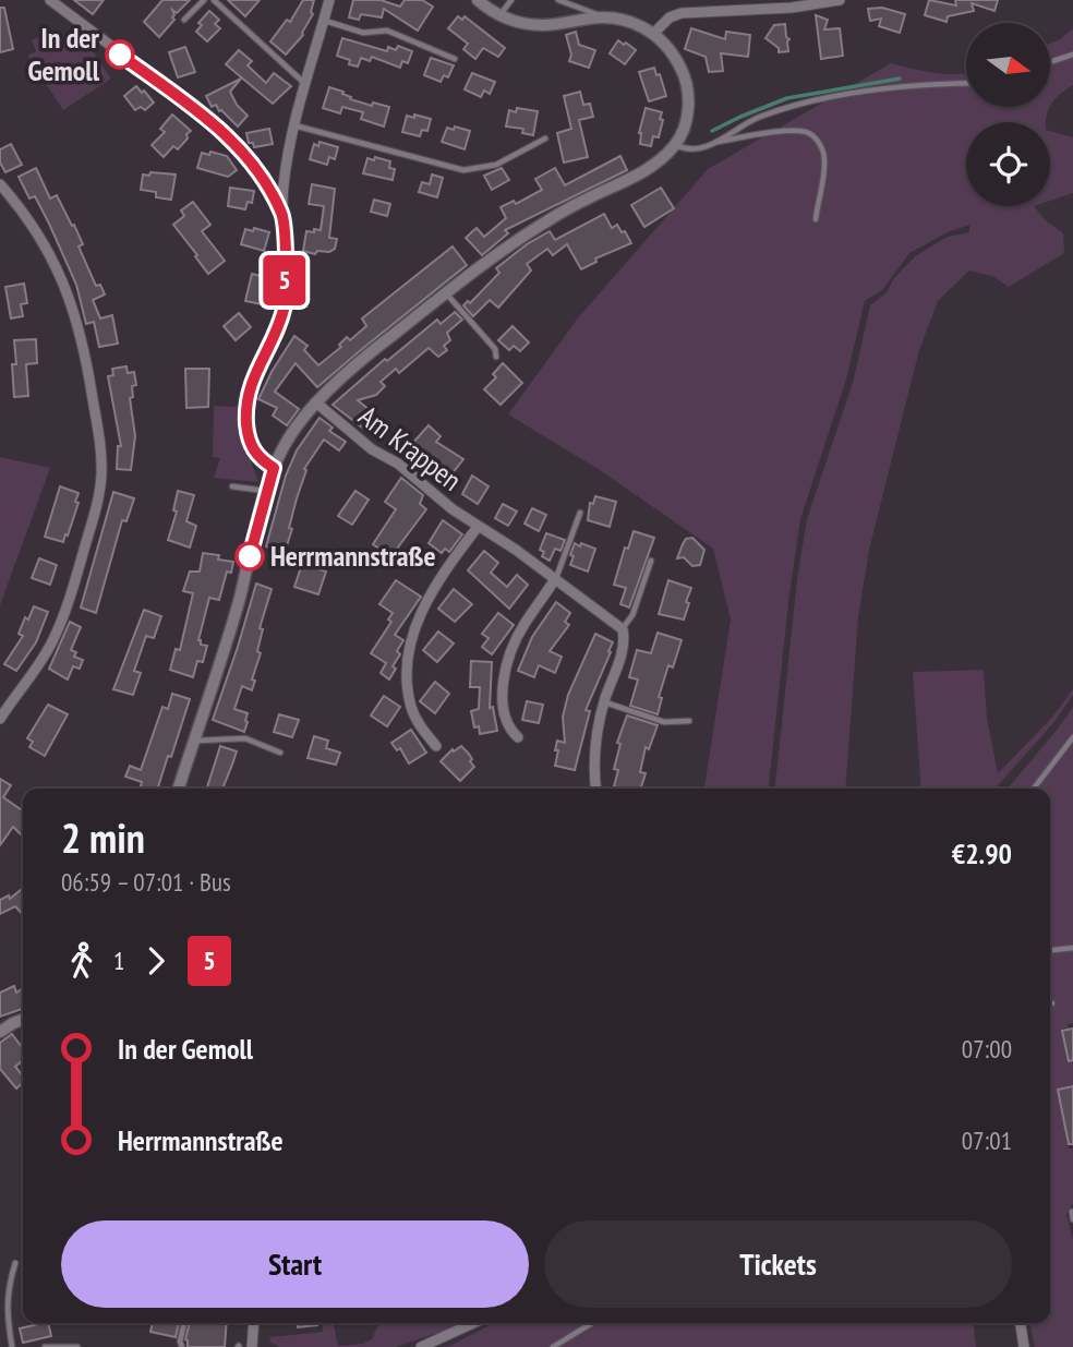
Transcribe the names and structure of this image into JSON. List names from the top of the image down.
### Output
{
  "streets": {
    "street": ["Am Krappen"]
  },
  "places": ["In der Gemoll", "Herrmannstraße"],
  "lines": ["bus line 5"],
  "north": "right",
  "page": {
    "on_map": "5",
    "heading": ["2 min", "06:59 – 07:01 · Bus", "€2.90"],
    "legs": ["1", "5"],
    "list": [
      {
        "name": "In der Gemoll",
        "value": "07:00"
      },
      {
        "name": "Herrmannstraße",
        "value": "07:01"
      }
    ],
    "buttons": ["Start", "Tickets"]
  }
}
